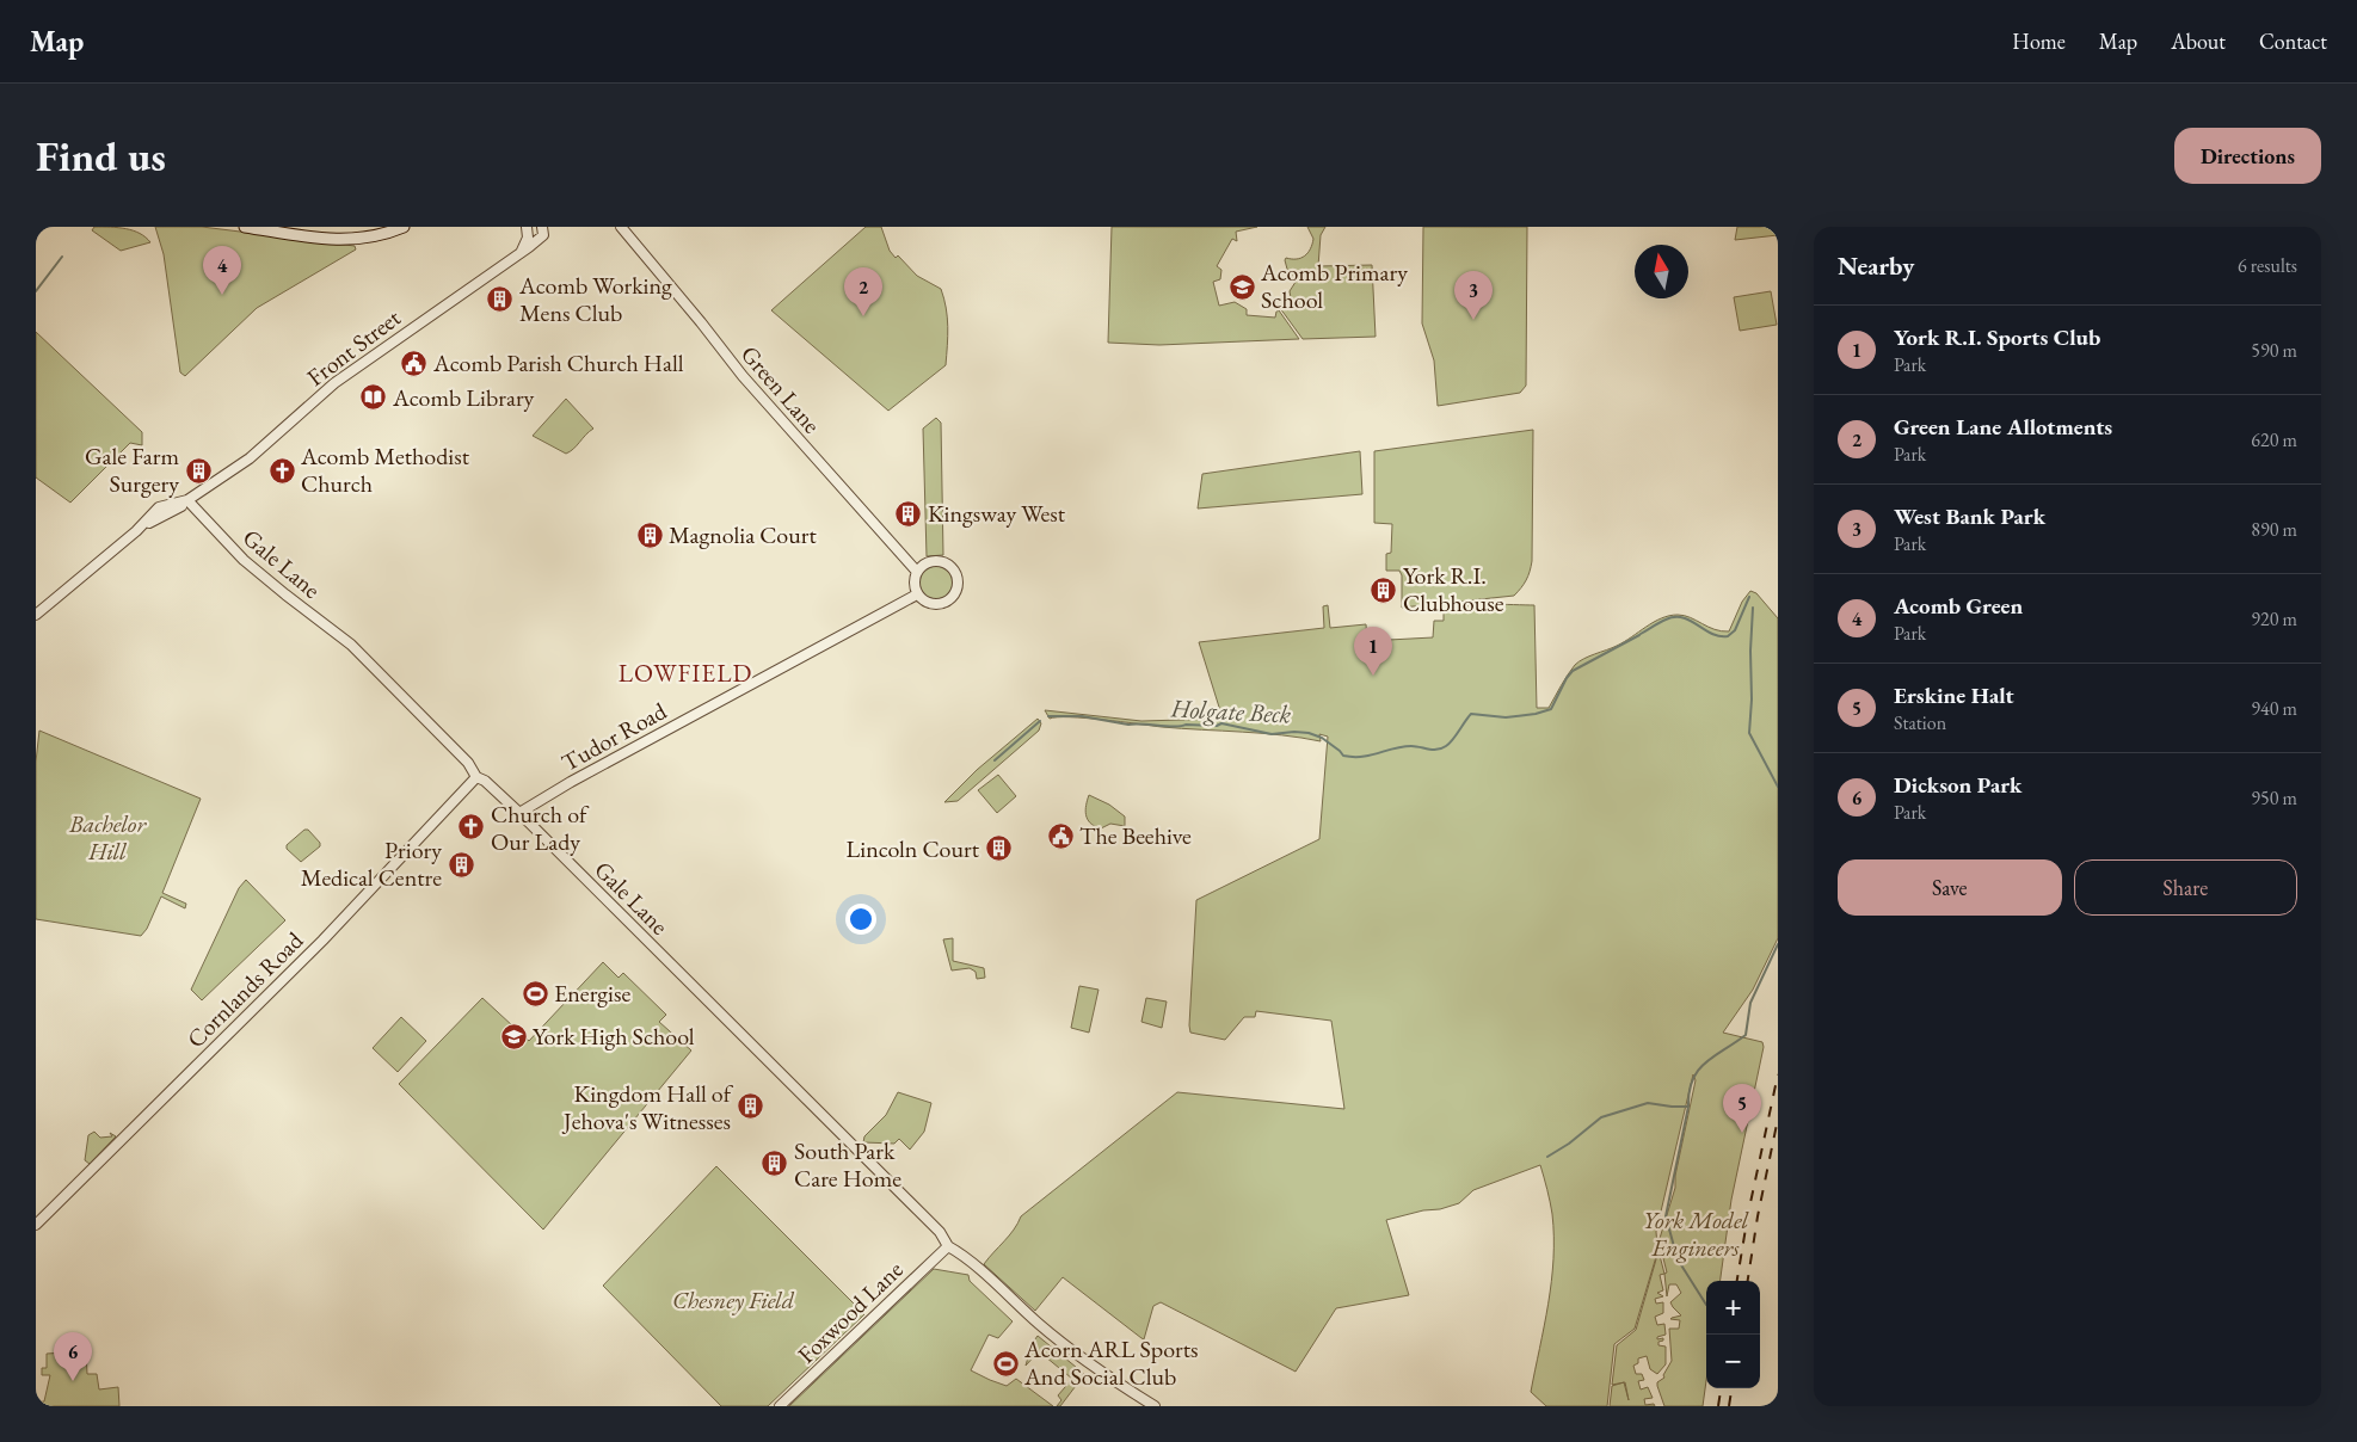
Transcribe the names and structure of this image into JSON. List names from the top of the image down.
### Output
{
  "streets": {
    "street": [
      "Front Street",
      "Green Lane",
      "Gale Lane",
      "Tudor Road",
      "Cornlands Road",
      "Foxwood Lane"
    ]
  },
  "crossings": [
    ["Front Street", "Gale Lane"],
    ["Green Lane", "Tudor Road"],
    ["Gale Lane", "Tudor Road"],
    ["Gale Lane", "Cornlands Road"],
    ["Gale Lane", "Foxwood Lane"]
  ],
  "districts": ["LOWFIELD"],
  "water": ["Holgate Beck"],
  "parks": ["Bachelor Hill", "York Model Engineers", "Chesney Field"],
  "places": {
    "school or university": ["Acomb Primary School", "York High School"],
    "building": [
      "Acomb Working Mens Club",
      "Gale Farm Surgery",
      "Kingsway West",
      "Magnolia Court",
      "York R.I. Clubhouse",
      "Lincoln Court",
      "Priory Medical Centre",
      "Kingdom Hall of Jehova's Witnesses",
      "South Park Care Home"
    ],
    "public building": ["Acomb Parish Church Hall", "The Beehive"],
    "library": ["Acomb Library"],
    "church": ["Acomb Methodist Church", "Church of Our Lady"],
    "sports": ["Energise", "Acorn ARL Sports And Social Club"]
  },
  "north": "top",
  "page": {
    "header": "Map",
    "nav": [
      "Home",
      "Map",
      "About",
      "Contact"
    ],
    "buttons": [
      "Directions",
      ["Save", "Share"]
    ],
    "title": "Find us",
    "heading": ["Nearby", "6 results"],
    "pins": [
      "4",
      "2",
      "3",
      "1",
      "5",
      "6"
    ],
    "list": [
      {
        "mark": "1",
        "name": "York R.I. Sports Club",
        "note": "Park",
        "value": "590 m"
      },
      {
        "mark": "2",
        "name": "Green Lane Allotments",
        "note": "Park",
        "value": "620 m"
      },
      {
        "mark": "3",
        "name": "West Bank Park",
        "note": "Park",
        "value": "890 m"
      },
      {
        "mark": "4",
        "name": "Acomb Green",
        "note": "Park",
        "value": "920 m"
      },
      {
        "mark": "5",
        "name": "Erskine Halt",
        "note": "Station",
        "value": "940 m"
      },
      {
        "mark": "6",
        "name": "Dickson Park",
        "note": "Park",
        "value": "950 m"
      }
    ],
    "map_buttons": ["+", "−"]
  }
}
